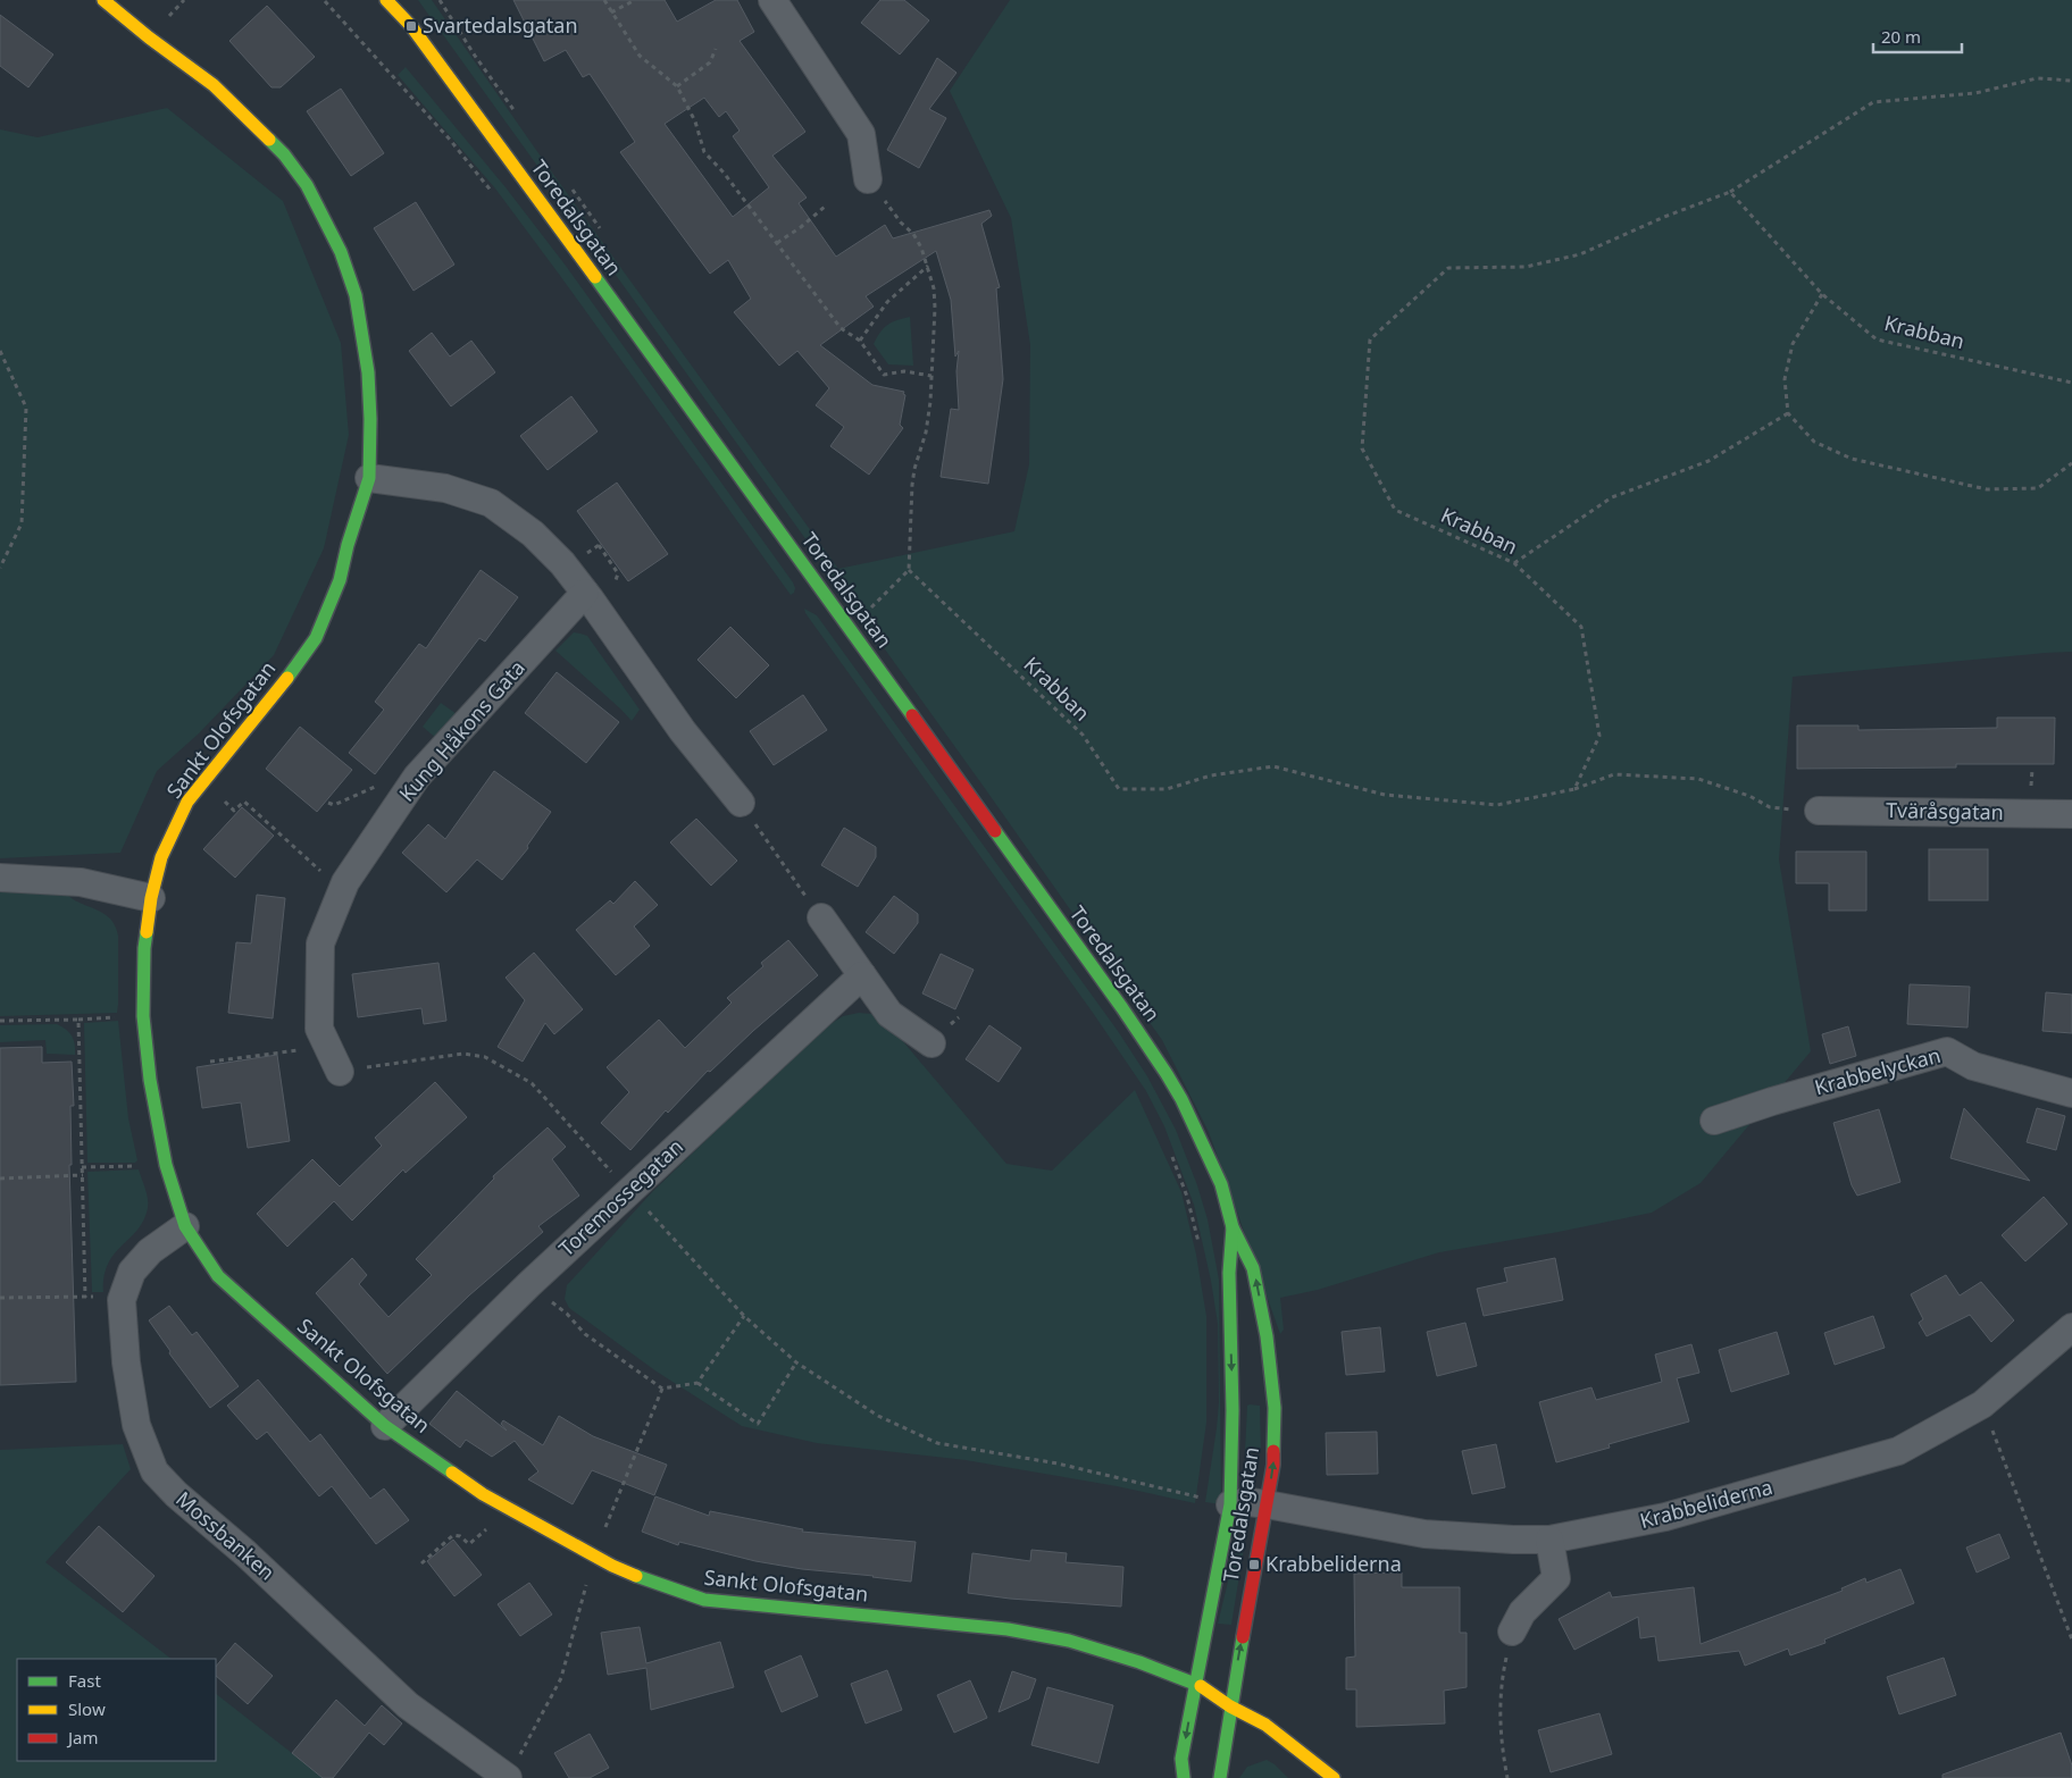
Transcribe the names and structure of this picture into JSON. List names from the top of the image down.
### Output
{
  "streets": {
    "street": [
      "Toredalsgatan",
      "Sankt Olofsgatan",
      "Kung Håkons Gata",
      "Tväråsgatan",
      "Krabbelyckan",
      "Toremossegatan",
      "Krabbeliderna",
      "Mossbanken"
    ],
    "path": ["Krabban"]
  },
  "crossings": [
    ["Toredalsgatan", "Sankt Olofsgatan"],
    ["Toredalsgatan", "Krabbeliderna"],
    ["Sankt Olofsgatan", "Toremossegatan"],
    ["Sankt Olofsgatan", "Mossbanken"]
  ],
  "places": {
    "transit": ["Svartedalsgatan", "Krabbeliderna"]
  },
  "legend": ["Fast", "Slow", "Jam"],
  "scale_bar": "20 m"
}
